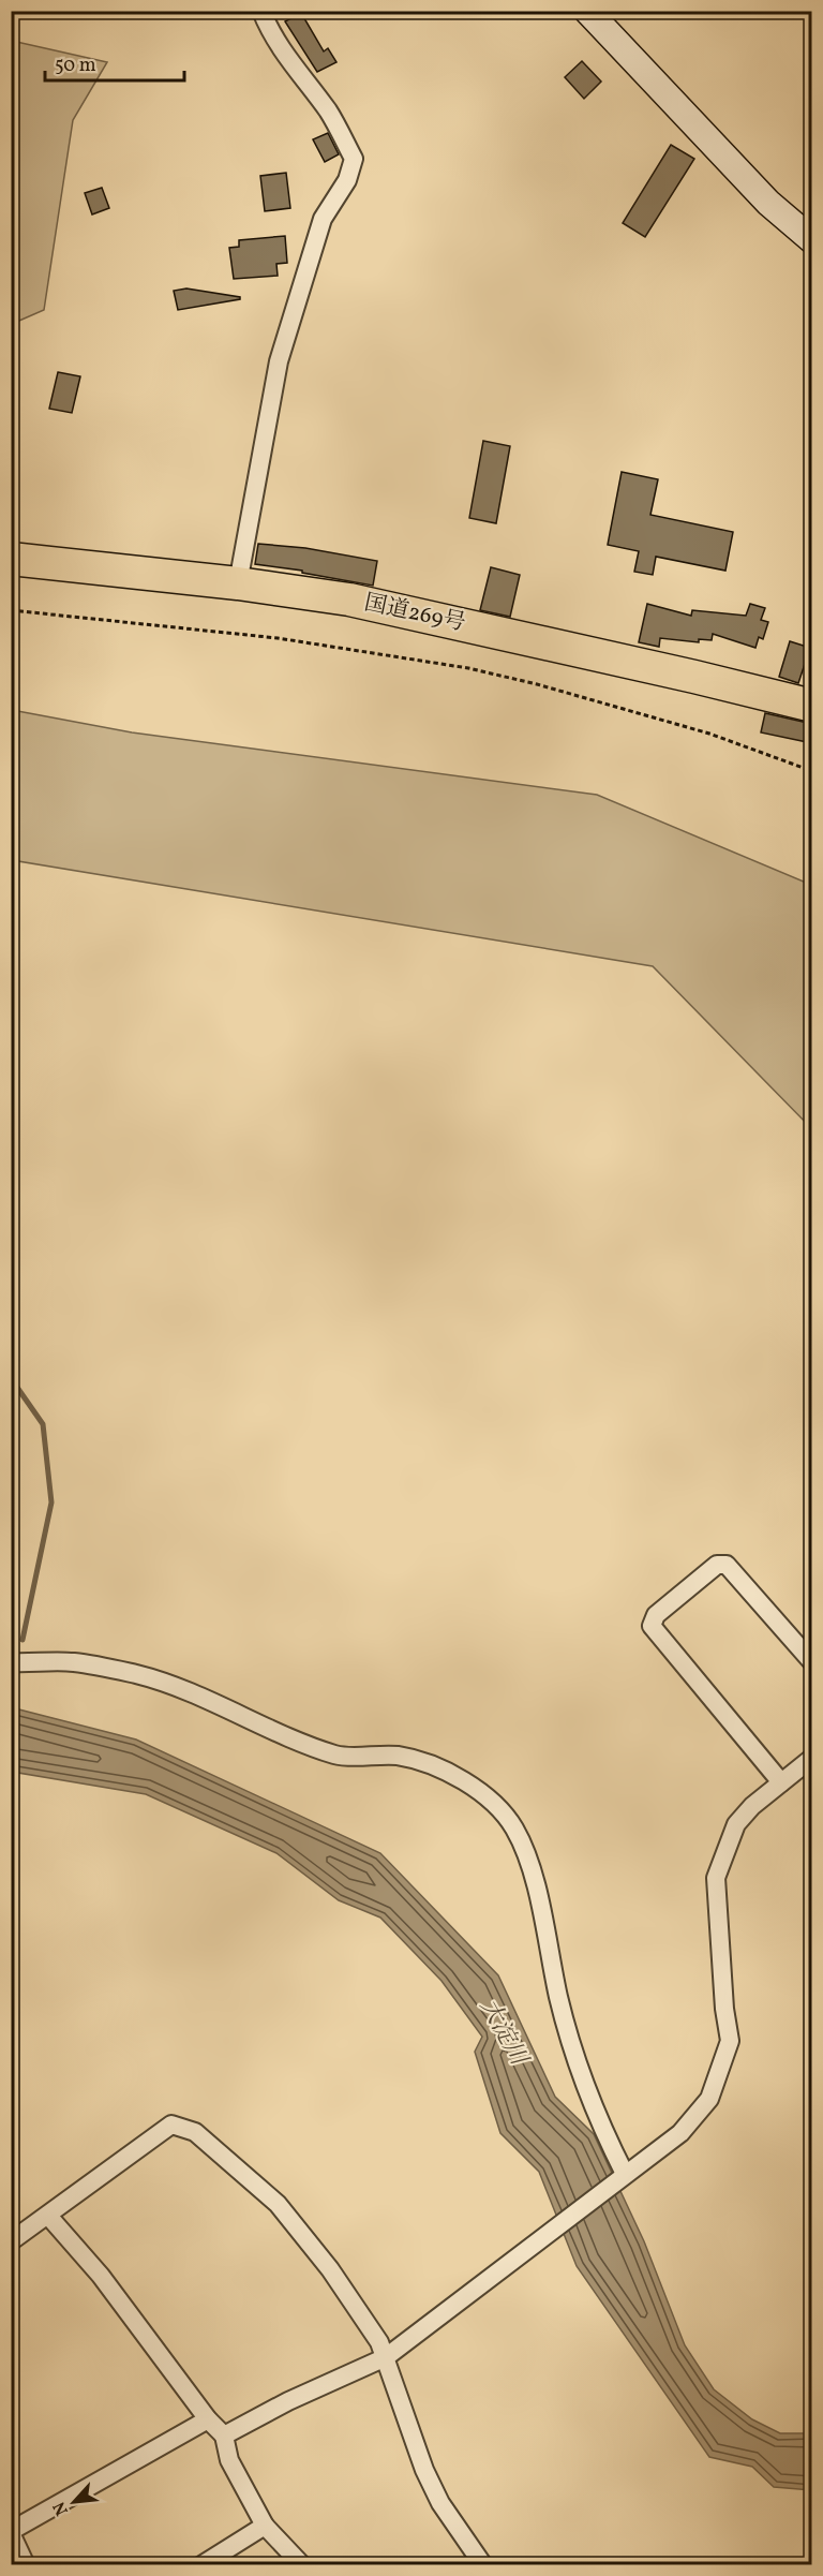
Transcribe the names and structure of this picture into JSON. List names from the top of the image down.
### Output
{
  "streets": {
    "highway": ["国道269号"]
  },
  "water": ["大淀川"],
  "scale_bar": "50 m",
  "north": "bottom left"
}
